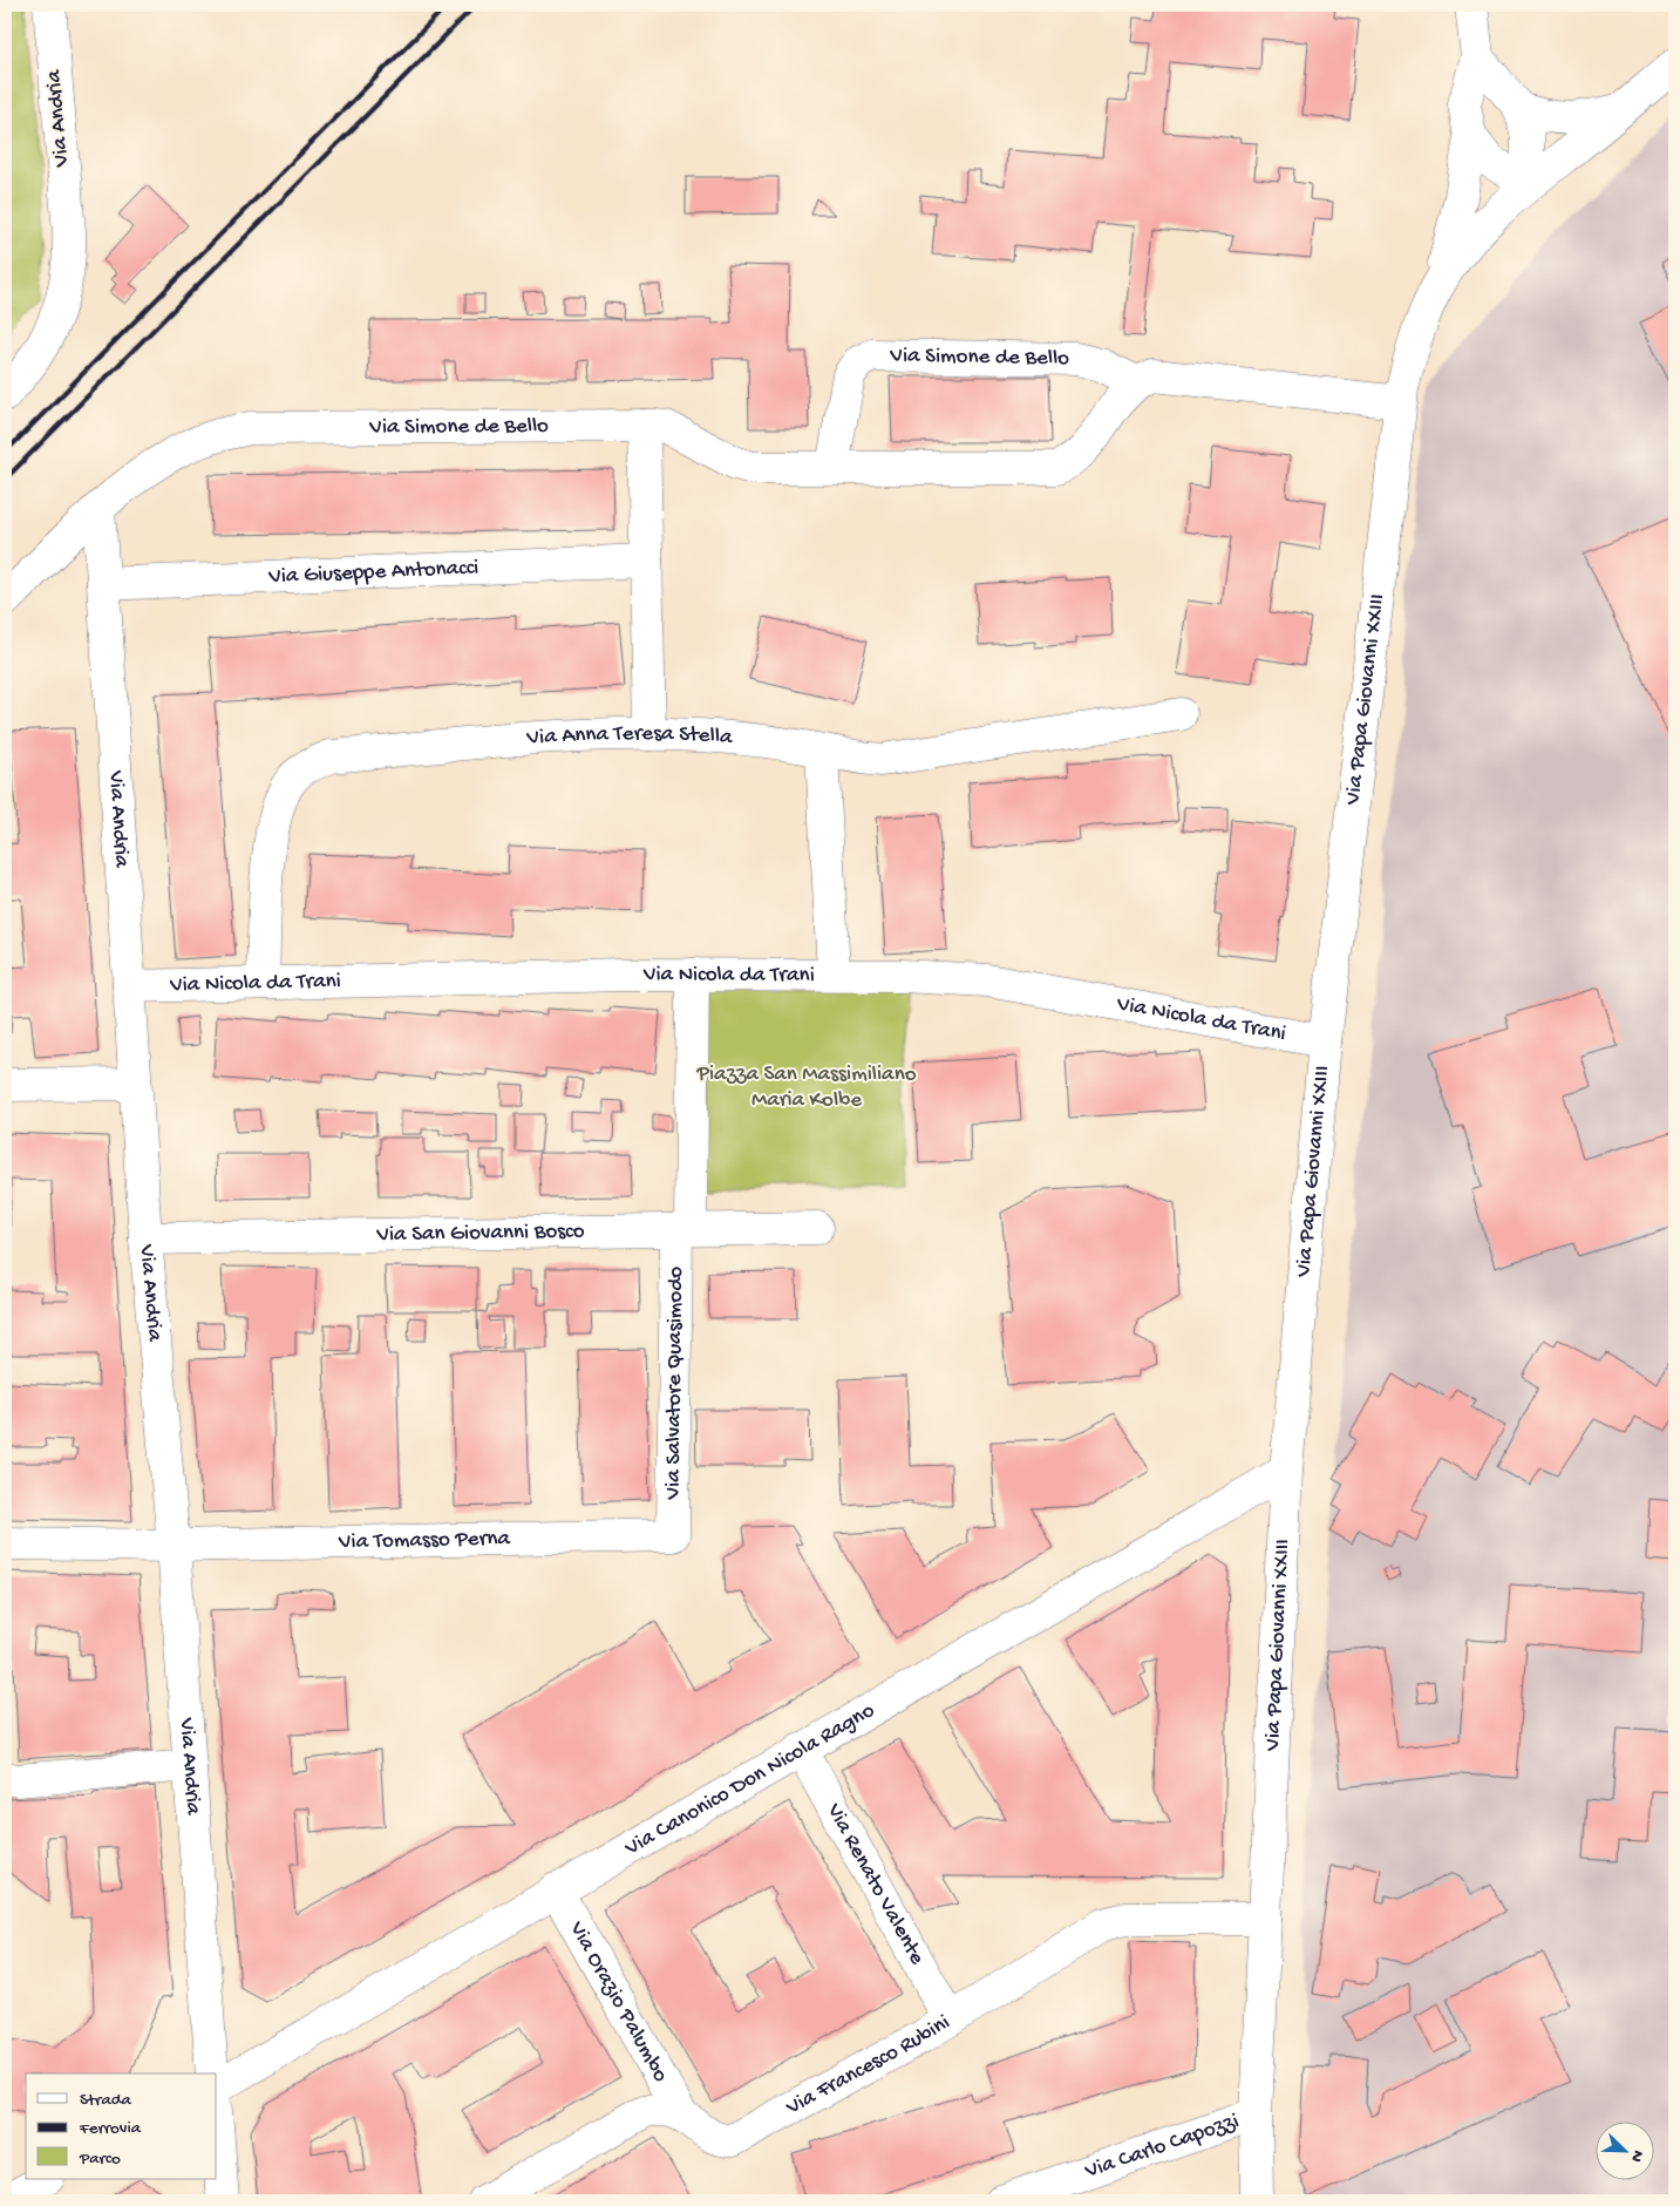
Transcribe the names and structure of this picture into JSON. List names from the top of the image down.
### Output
{
  "streets": {
    "street": [
      "Via Andria",
      "Via Simone de Bello",
      "Via Giuseppe Antonacci",
      "Via Papa Giovanni XXIII",
      "Via Anna Teresa Stella",
      "Via Nicola da Trani",
      "Via San Giovanni Bosco",
      "Via Salvatore Quasimodo",
      "Via Tomasso Perna",
      "Via Canonico Don Nicola Ragno",
      "Via Renato Valente",
      "Via Orazio Palumbo",
      "Via Francesco Rubini",
      "Via Carlo Capozzi"
    ]
  },
  "crossings": [
    ["Via Andria", "Via Simone de Bello"],
    ["Via Andria", "Via Giuseppe Antonacci"],
    ["Via Andria", "Via Nicola da Trani"],
    ["Via Andria", "Via San Giovanni Bosco"],
    ["Via Andria", "Via Tomasso Perna"],
    ["Via Papa Giovanni XXIII", "Via Nicola da Trani"],
    ["Via Papa Giovanni XXIII", "Via Canonico Don Nicola Ragno"],
    ["Via Papa Giovanni XXIII", "Via Francesco Rubini"],
    ["Via Papa Giovanni XXIII", "Via Carlo Capozzi"],
    ["Via Anna Teresa Stella", "Via Nicola da Trani"],
    ["Via San Giovanni Bosco", "Via Salvatore Quasimodo"],
    ["Via Salvatore Quasimodo", "Via Tomasso Perna"],
    ["Via Canonico Don Nicola Ragno", "Via Renato Valente"],
    ["Via Canonico Don Nicola Ragno", "Via Orazio Palumbo"],
    ["Via Renato Valente", "Via Francesco Rubini"],
    ["Via Orazio Palumbo", "Via Francesco Rubini"]
  ],
  "parks": ["Piazza San Massimiliano Maria Kolbe"],
  "legend": ["Strada", "Ferrovia", "Parco"],
  "north": "bottom right"
}
